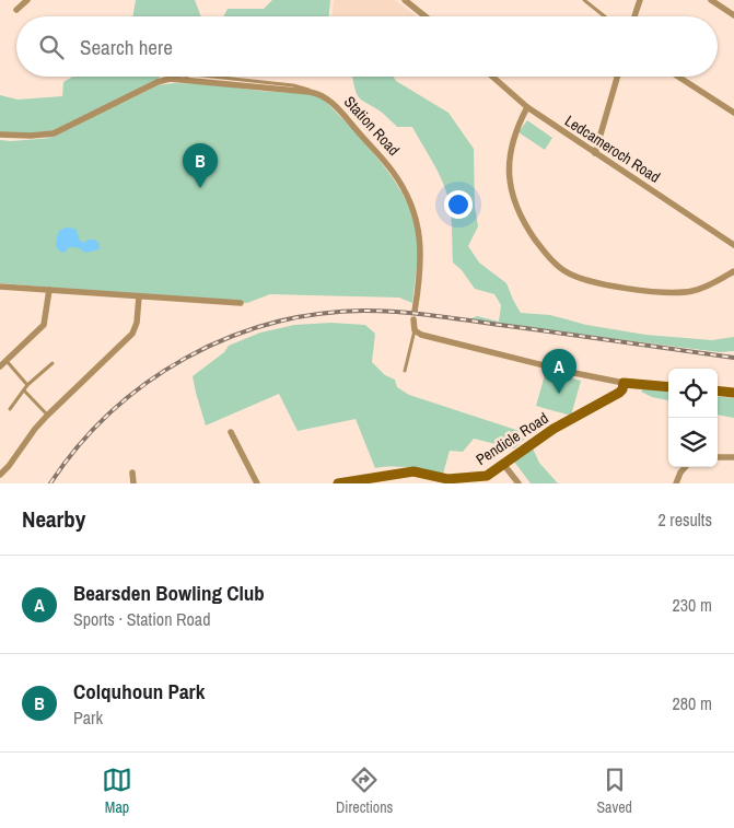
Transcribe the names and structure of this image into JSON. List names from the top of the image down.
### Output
{
  "streets": {
    "street": ["Station Road", "Ledcameroch Road", "Pendicle Road"]
  },
  "page": {
    "search": "Search here",
    "pins": ["B", "A"],
    "heading": ["Nearby", "2 results"],
    "list": [
      {
        "mark": "A",
        "name": "Bearsden Bowling Club",
        "note": "Sports · Station Road",
        "value": "230 m"
      },
      {
        "mark": "B",
        "name": "Colquhoun Park",
        "note": "Park",
        "value": "280 m"
      }
    ],
    "nav": ["Map", "Directions", "Saved"]
  }
}
